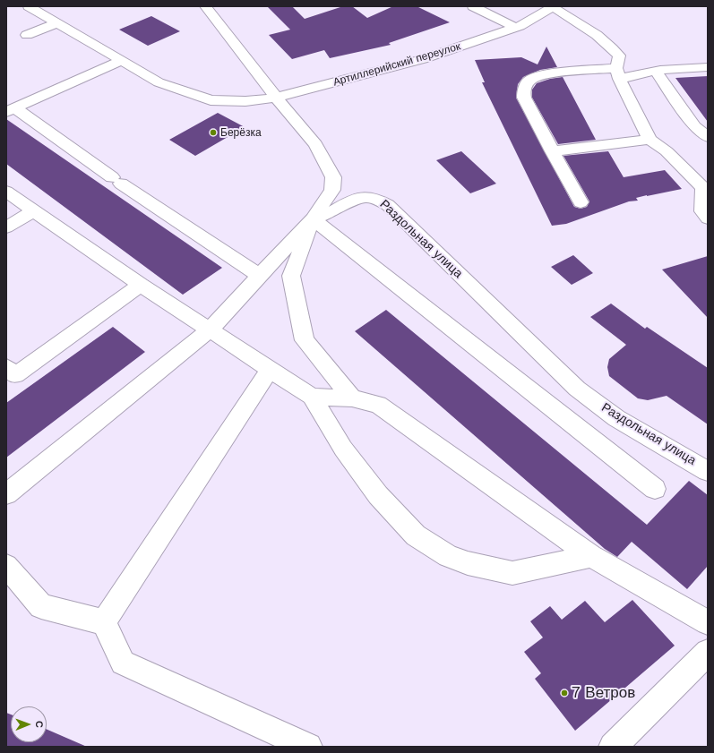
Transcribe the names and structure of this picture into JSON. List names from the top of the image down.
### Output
{
  "streets": {
    "street": ["Артиллерийский переулок", "Раздольная улица"]
  },
  "places": ["Берёзка", "7 Ветров"],
  "north": "right"
}
